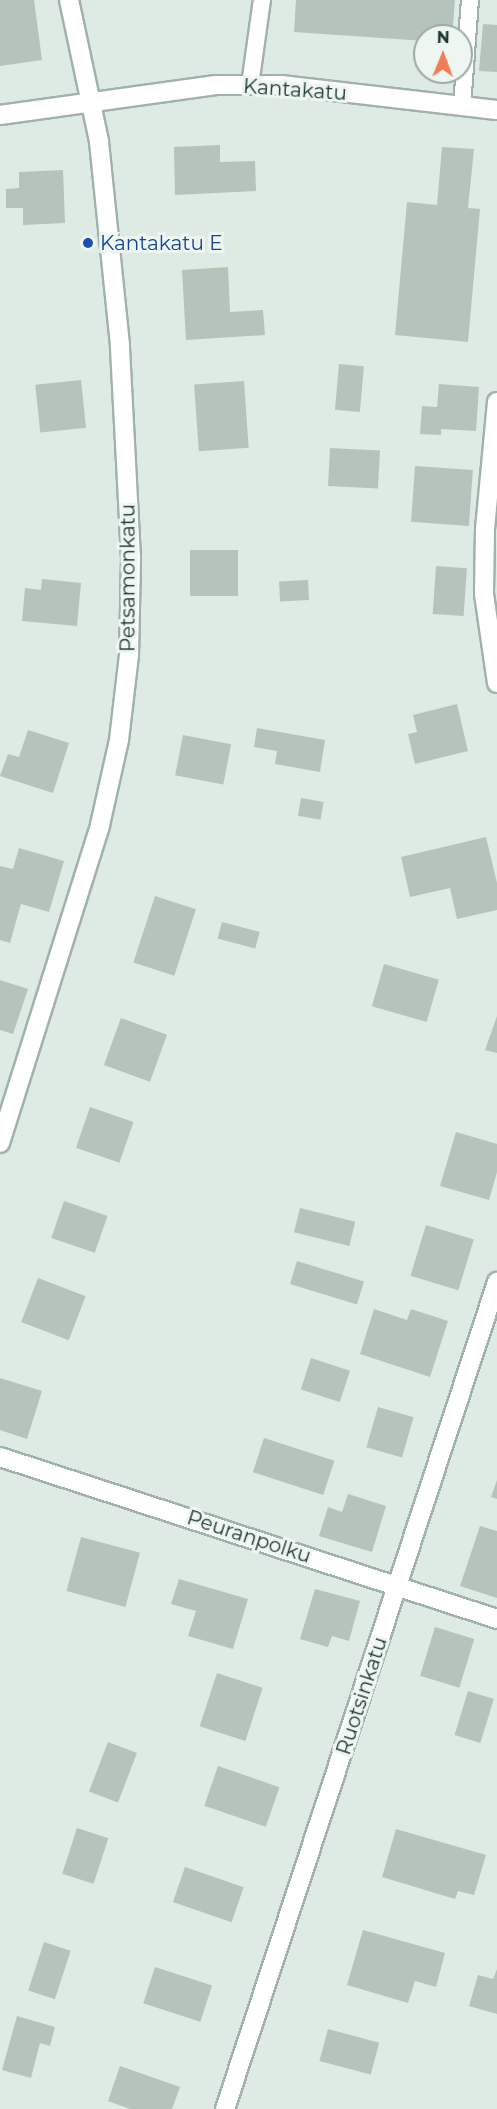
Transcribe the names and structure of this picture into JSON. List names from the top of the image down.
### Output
{
  "streets": {
    "street": [
      "Kantakatu",
      "Petsamonkatu",
      "Peuranpolku",
      "Ruotsinkatu"
    ]
  },
  "crossings": [
    ["Kantakatu", "Petsamonkatu"],
    ["Peuranpolku", "Ruotsinkatu"]
  ],
  "places": ["Kantakatu E"],
  "north": "top"
}
